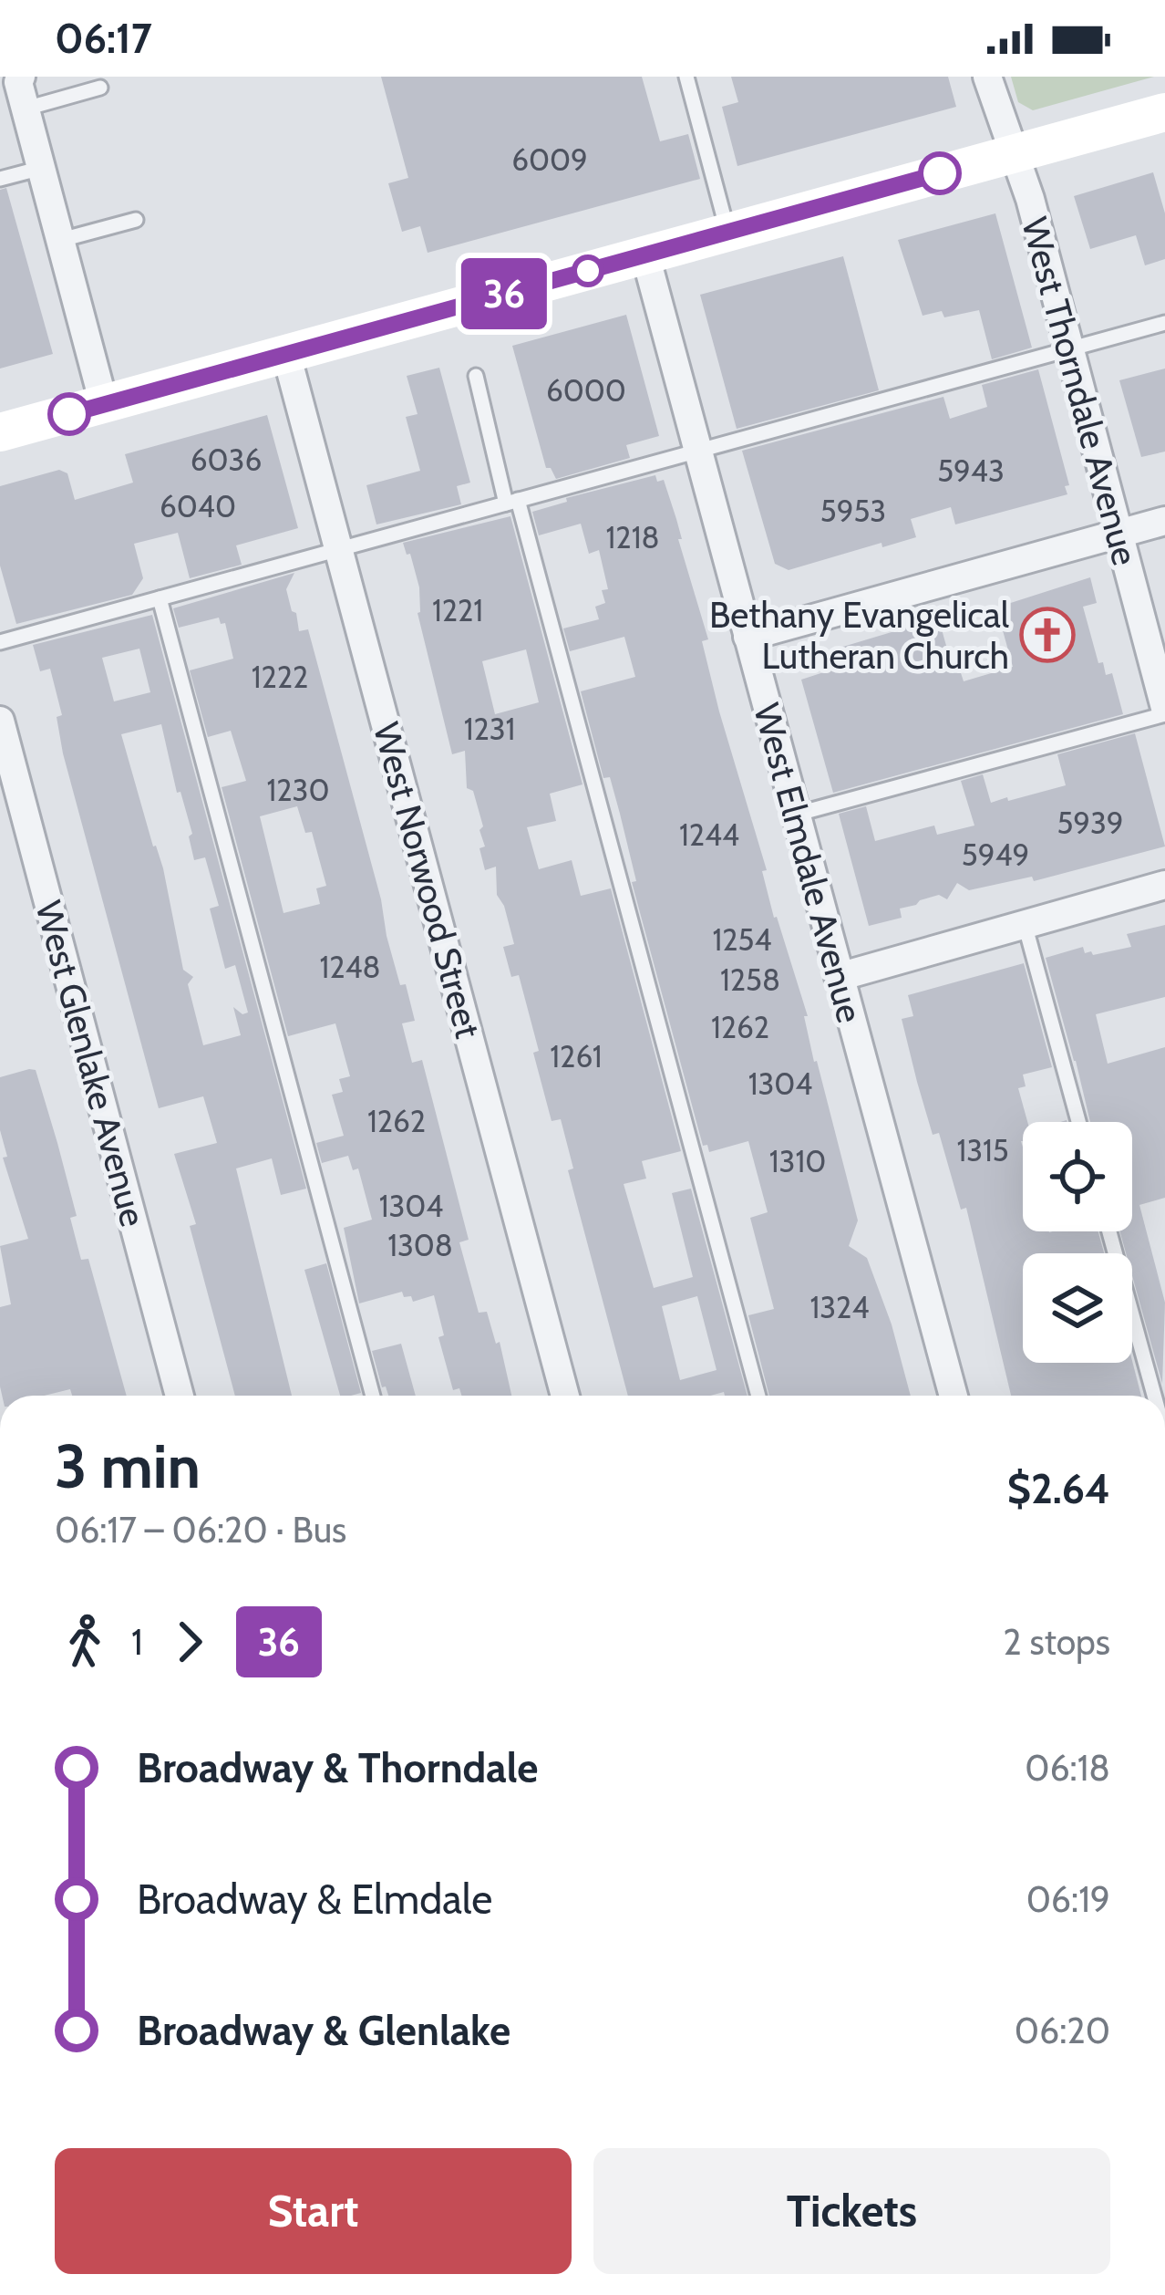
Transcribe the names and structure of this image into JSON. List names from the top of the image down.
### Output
{
  "streets": {
    "street": [
      "West Thorndale Avenue",
      "West Elmdale Avenue",
      "West Norwood Street",
      "West Glenlake Avenue"
    ]
  },
  "places": {
    "church": ["Bethany Evangelical Lutheran Church"]
  },
  "lines": ["bus line 36"],
  "house_numbers": [
    "6009",
    "6000",
    "6036",
    "5943",
    "6040",
    "5953",
    "1218",
    "1221",
    "1222",
    "1231",
    "1230",
    "5939",
    "1244",
    "5949",
    "1254",
    "1248",
    "1258",
    "1262",
    "1261",
    "1304",
    "1262",
    "1315",
    "1310",
    "1304",
    "1308",
    "1324"
  ],
  "page": {
    "status": "06:17",
    "on_map": "36",
    "heading": ["3 min", "06:17 – 06:20 · Bus", "$2.64"],
    "legs": ["1", "36", "2 stops"],
    "list": [
      {
        "name": "Broadway & Thorndale",
        "value": "06:18"
      },
      {
        "name": "Broadway & Elmdale",
        "value": "06:19"
      },
      {
        "name": "Broadway & Glenlake",
        "value": "06:20"
      }
    ],
    "buttons": ["Start", "Tickets"]
  }
}
